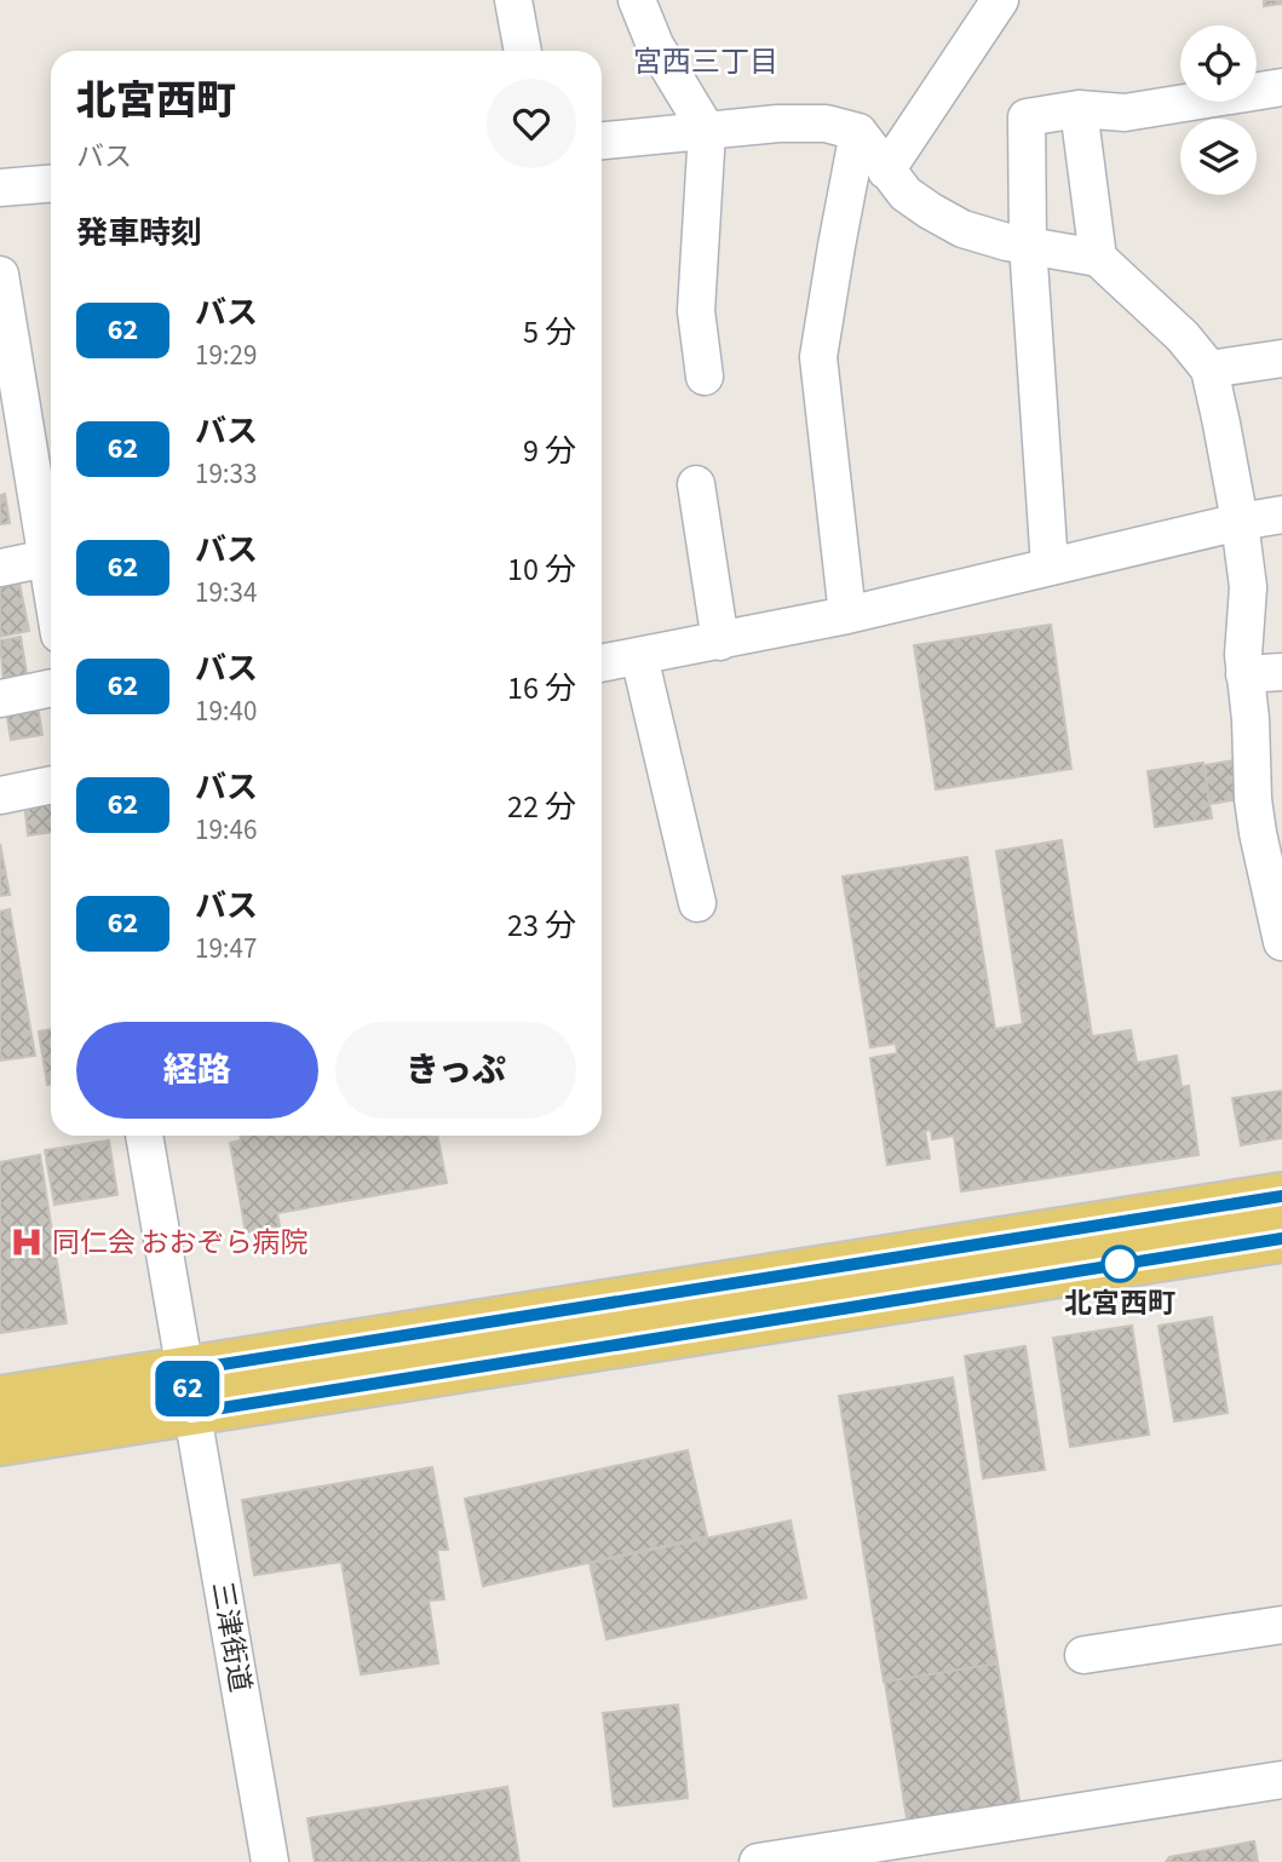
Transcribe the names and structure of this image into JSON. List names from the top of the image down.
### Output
{
  "streets": {
    "street": ["三津街道"]
  },
  "districts": ["宮西三丁目"],
  "places": {
    "hospital": ["同仁会 おおぞら病院"],
    "other": ["北宮西町"]
  },
  "lines": ["bus line 62"],
  "page": {
    "on_map": "62",
    "heading": [
      ["北宮西町", "バス"],
      "発車時刻"
    ],
    "list": [
      {
        "mark": "62",
        "name": "バス",
        "note": "19:29",
        "value": "5 分"
      },
      {
        "mark": "62",
        "name": "バス",
        "note": "19:33",
        "value": "9 分"
      },
      {
        "mark": "62",
        "name": "バス",
        "note": "19:34",
        "value": "10 分"
      },
      {
        "mark": "62",
        "name": "バス",
        "note": "19:40",
        "value": "16 分"
      },
      {
        "mark": "62",
        "name": "バス",
        "note": "19:46",
        "value": "22 分"
      },
      {
        "mark": "62",
        "name": "バス",
        "note": "19:47",
        "value": "23 分"
      }
    ],
    "buttons": ["経路", "きっぷ"]
  }
}
